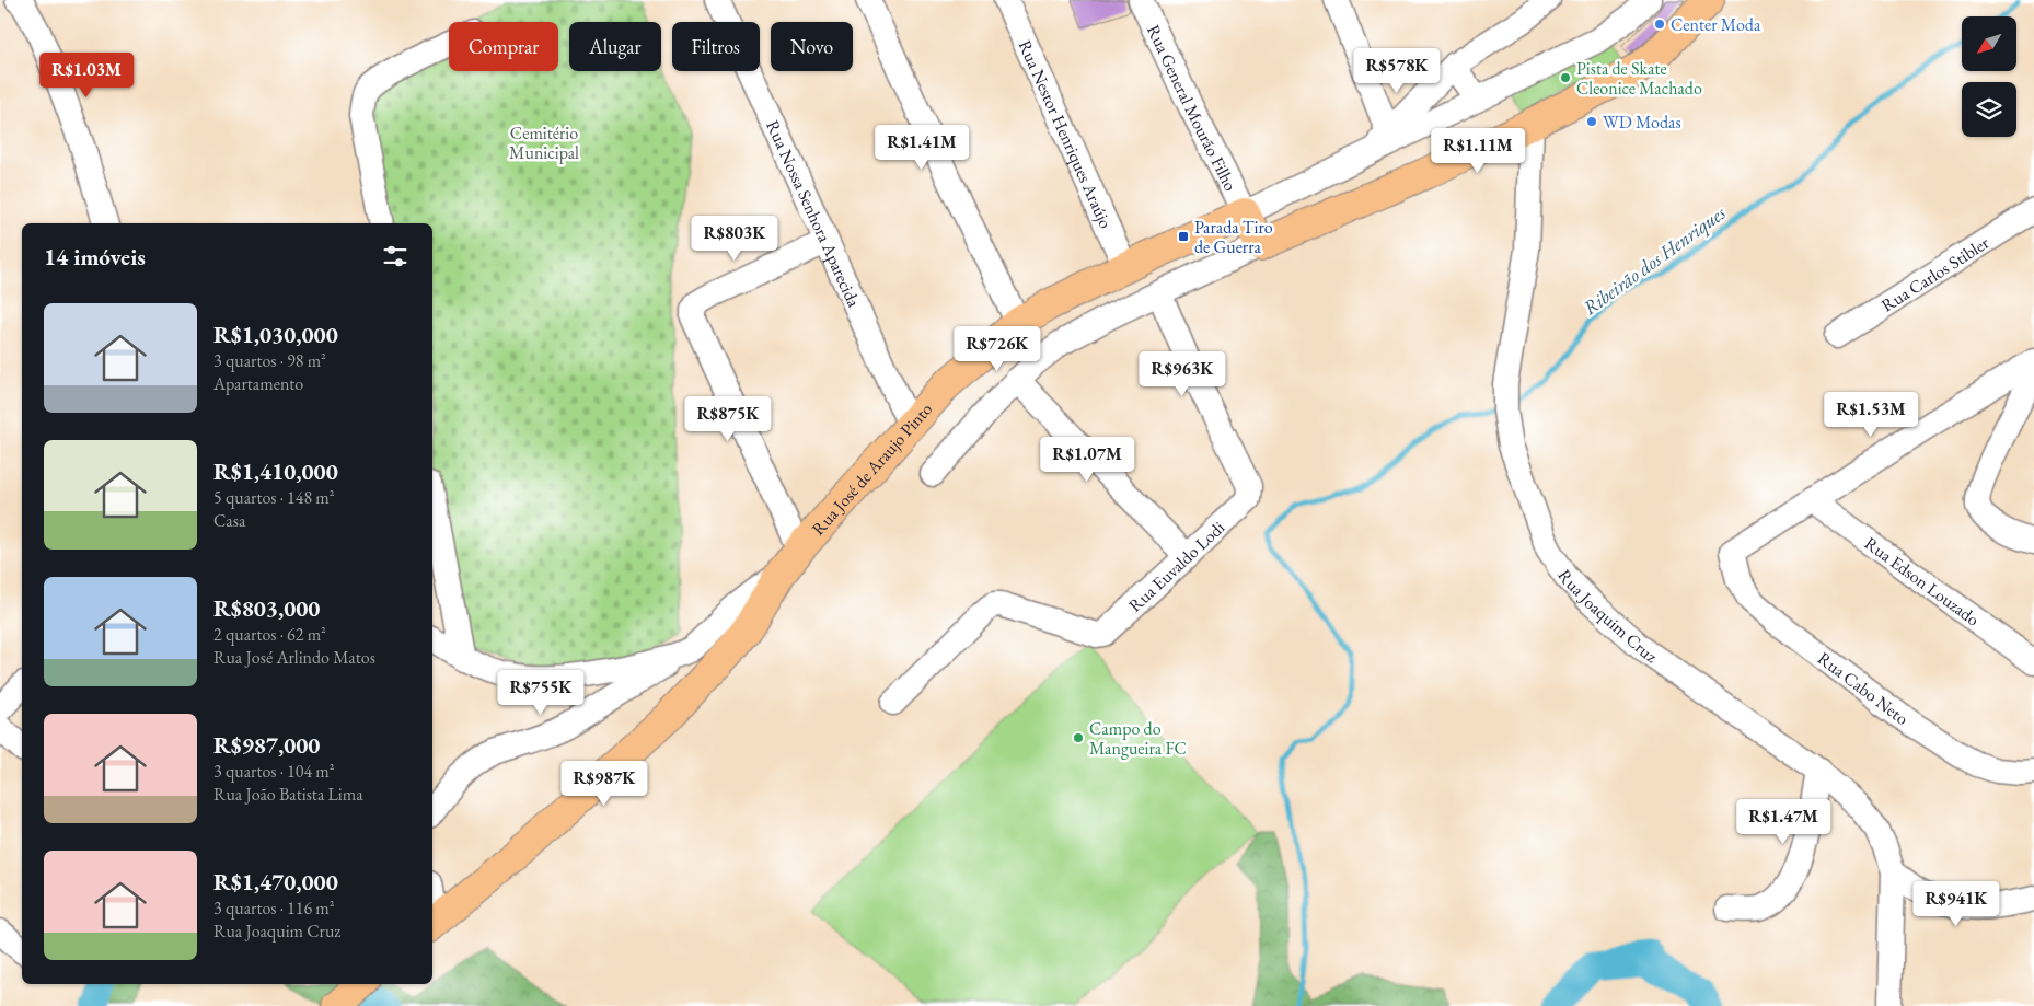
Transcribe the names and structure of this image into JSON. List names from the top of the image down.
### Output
{
  "streets": {
    "main road": ["Rua José de Araujo Pinto"],
    "street": [
      "Rua General Mourão Filho",
      "Rua Nestor Henriques Araújo",
      "Rua Nossa Senhora Aparecida",
      "Rua Carlos Stibler",
      "Rua Euvaldo Lodi",
      "Rua Edson Louzado",
      "Rua Joaquim Cruz",
      "Rua Cabo Neto"
    ]
  },
  "crossings": [
    ["Rua General Mourão Filho", "Rua José de Araujo Pinto"],
    ["Rua Nestor Henriques Araújo", "Rua José de Araujo Pinto"],
    ["Rua Nossa Senhora Aparecida", "Rua José de Araujo Pinto"],
    ["Rua Edson Louzado", "Rua Cabo Neto"]
  ],
  "water": ["Ribeirão dos Henriques"],
  "parks": ["Cemitério Municipal"],
  "places": {
    "other": [
      "Center Moda",
      "Pista de Skate Cleonice Machado",
      "WD Modas",
      "Campo do Mangueira FC"
    ],
    "transit": ["Parada Tiro de Guerra"]
  },
  "north": "bottom left",
  "page": {
    "chip": [
      "Comprar",
      "Alugar",
      "Filtros",
      "Novo"
    ],
    "price": [
      "R$578K",
      "R$1.03M",
      "R$1.41M",
      "R$1.11M",
      "R$803K",
      "R$726K",
      "R$963K",
      "R$1.53M",
      "R$875K",
      "R$1.07M",
      "R$755K",
      "R$987K",
      "R$1.47M",
      "R$941K"
    ],
    "heading": "14 imóveis",
    "list": [
      {
        "name": "R$1,030,000",
        "note": "3 quartos · 98 m² · Apartamento"
      },
      {
        "name": "R$1,410,000",
        "note": "5 quartos · 148 m² · Casa"
      },
      {
        "name": "R$803,000",
        "note": "2 quartos · 62 m² · Rua José Arlindo Matos"
      },
      {
        "name": "R$987,000",
        "note": "3 quartos · 104 m² · Rua João Batista Lima"
      },
      {
        "name": "R$1,470,000",
        "note": "3 quartos · 116 m² · Rua Joaquim Cruz"
      }
    ]
  }
}
